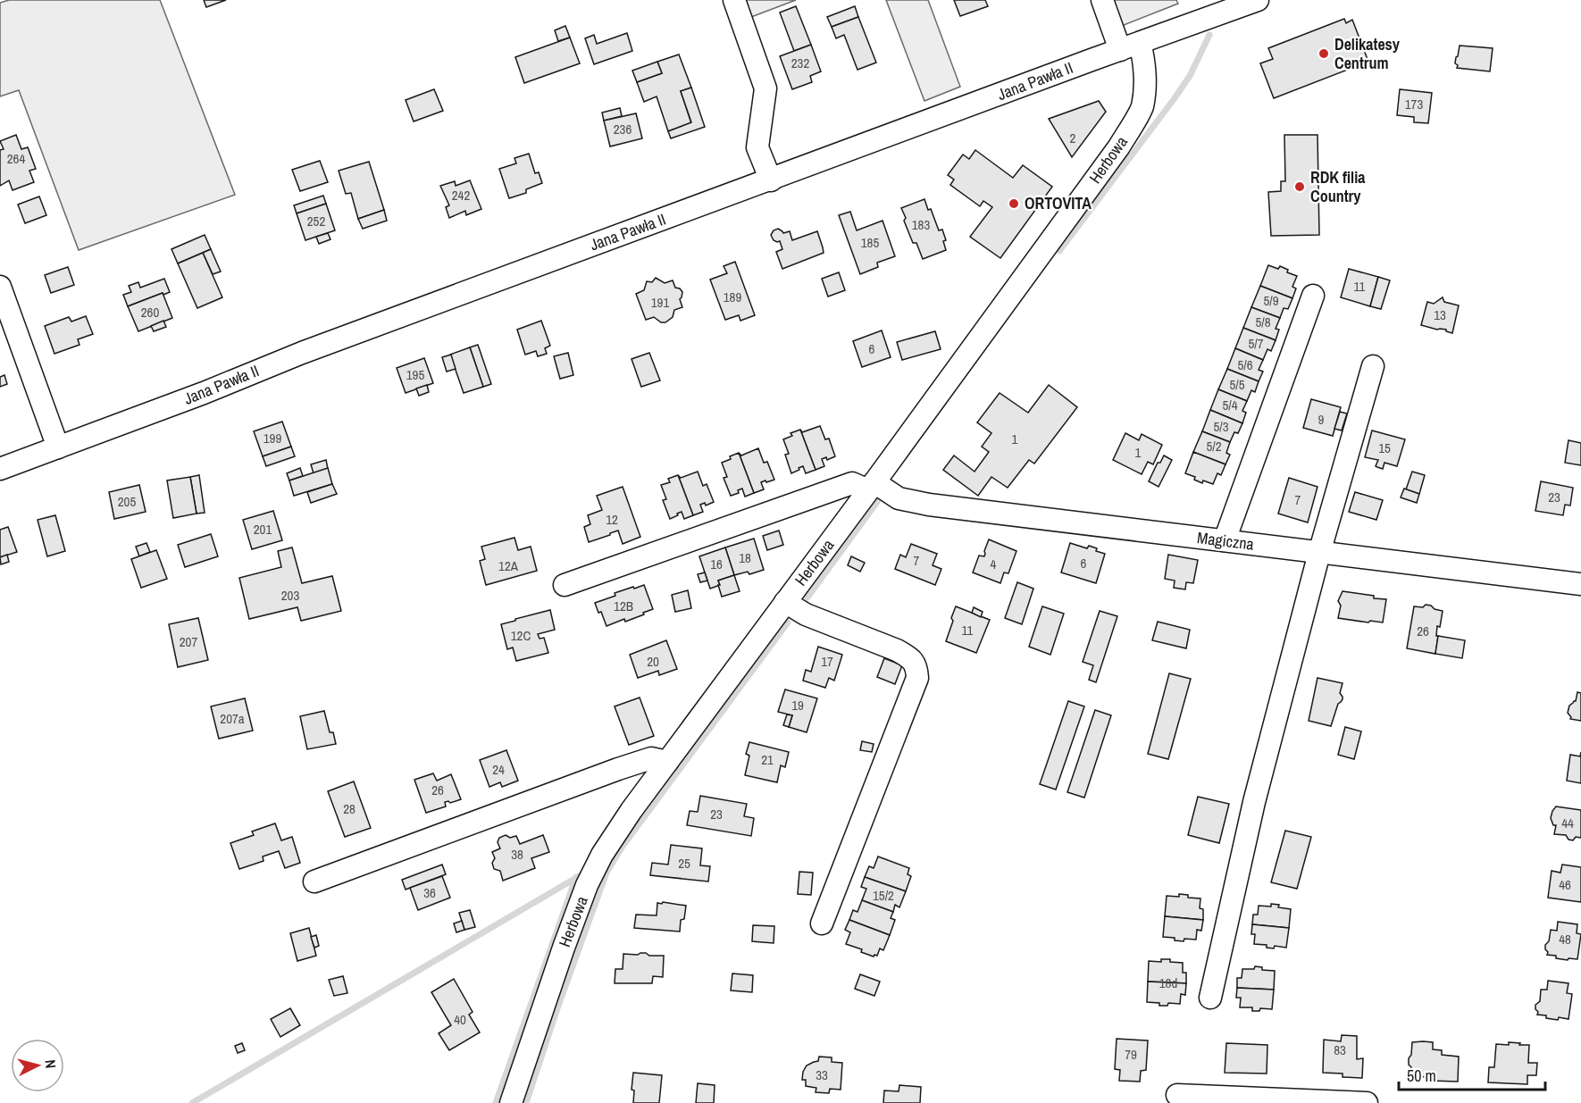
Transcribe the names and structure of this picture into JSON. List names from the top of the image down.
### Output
{
  "streets": {
    "street": ["Jana Pawła II", "Herbowa", "Magiczna"]
  },
  "crossings": [
    ["Jana Pawła II", "Herbowa"],
    ["Herbowa", "Magiczna"]
  ],
  "places": ["Delikatesy Centrum", "RDK filia Country", "ORTOVITA"],
  "house_numbers": [
    "232",
    "173",
    "236",
    "2",
    "264",
    "242",
    "252",
    "183",
    "185",
    "11",
    "189",
    "5/9",
    "191",
    "260",
    "13",
    "5/8",
    "5/7",
    "6",
    "5/6",
    "195",
    "5/5",
    "5/4",
    "9",
    "5/3",
    "199",
    "1",
    "5/2",
    "15",
    "1",
    "23",
    "7",
    "205",
    "12",
    "201",
    "18",
    "7",
    "6",
    "16",
    "4",
    "12A",
    "203",
    "12B",
    "11",
    "26",
    "12C",
    "207",
    "20",
    "17",
    "19",
    "207a",
    "21",
    "24",
    "26",
    "28",
    "23",
    "44",
    "38",
    "25",
    "46",
    "36",
    "15/2",
    "48",
    "18d",
    "40",
    "83",
    "79",
    "33"
  ],
  "scale_bar": "50 m",
  "north": "right"
}
